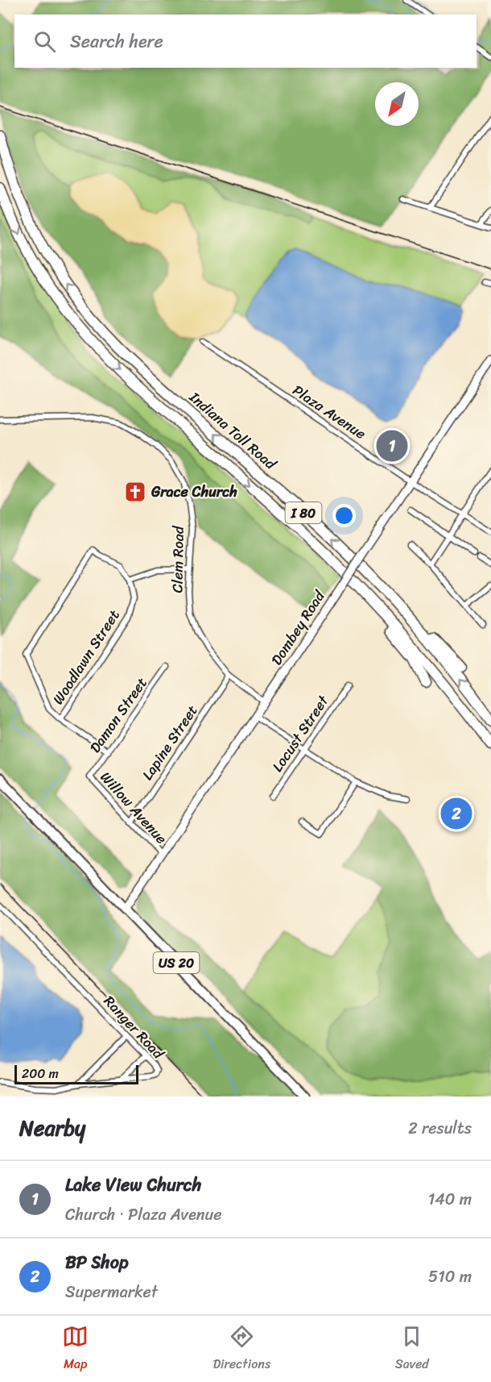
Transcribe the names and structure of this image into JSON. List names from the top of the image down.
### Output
{
  "streets": {
    "highway": ["Indiana Toll Road", "I 80"],
    "main road": ["US 20"],
    "street": [
      "Plaza Avenue",
      "Clem Road",
      "Dombey Road",
      "Woodlawn Street",
      "Damon Street",
      "Locust Street",
      "Lapine Street",
      "Willow Avenue",
      "Ranger Road"
    ]
  },
  "crossings": [
    ["Plaza Avenue", "Dombey Road"],
    ["Clem Road", "Dombey Road"],
    ["Clem Road", "Lapine Street"],
    ["Dombey Road", "Willow Avenue"],
    ["Dombey Road", "US 20"],
    ["Woodlawn Street", "Willow Avenue"],
    ["Damon Street", "Willow Avenue"],
    ["Lapine Street", "Willow Avenue"]
  ],
  "places": {
    "church": ["Grace Church"]
  },
  "scale_bar": "200 m",
  "north": "bottom left",
  "page": {
    "search": "Search here",
    "pins": ["1", "2"],
    "scale": "200 m",
    "heading": ["Nearby", "2 results"],
    "list": [
      {
        "mark": "1",
        "name": "Lake View Church",
        "note": "Church · Plaza Avenue",
        "value": "140 m"
      },
      {
        "mark": "2",
        "name": "BP Shop",
        "note": "Supermarket",
        "value": "510 m"
      }
    ],
    "nav": ["Map", "Directions", "Saved"]
  }
}
